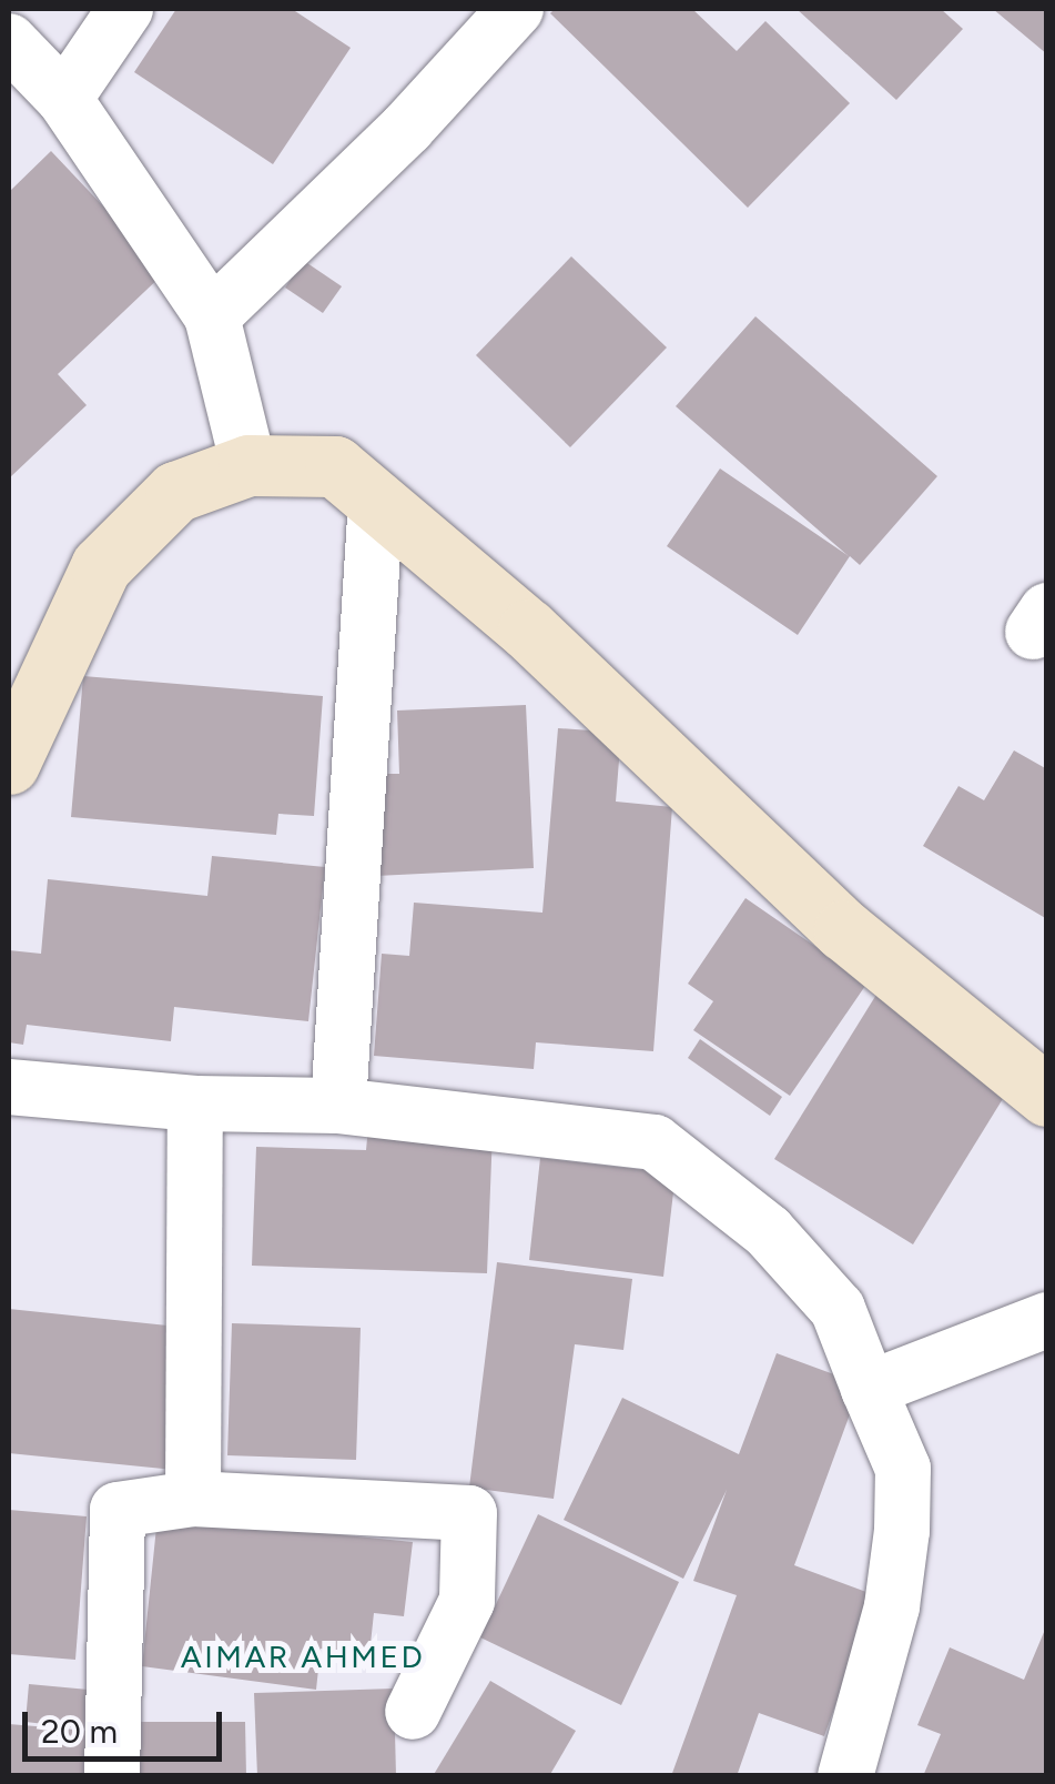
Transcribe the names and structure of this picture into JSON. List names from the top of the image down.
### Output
{
  "districts": ["AIMAR AHMED"],
  "scale_bar": "20 m"
}
